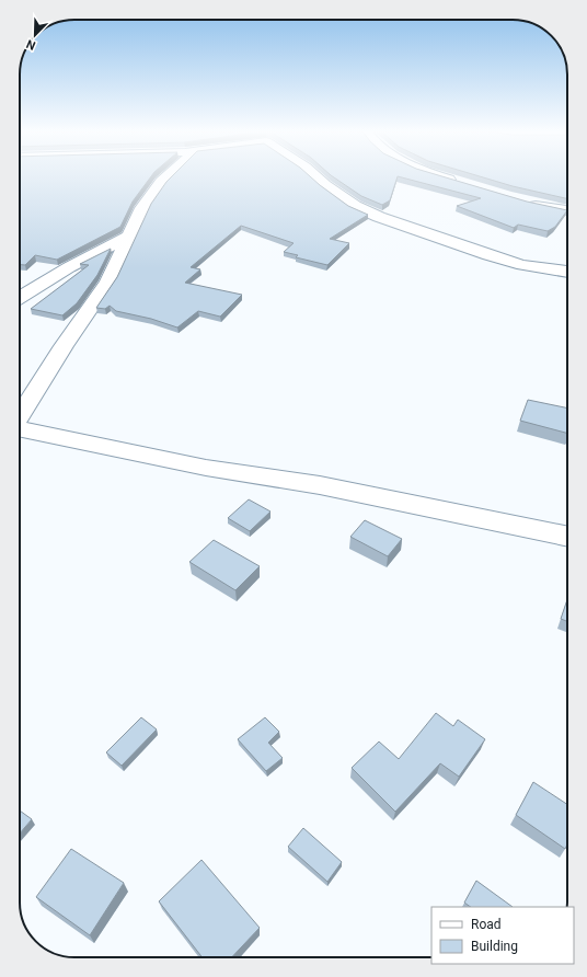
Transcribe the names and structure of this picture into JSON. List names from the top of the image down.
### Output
{
  "legend": ["Road", "Building"],
  "north": "bottom left"
}
